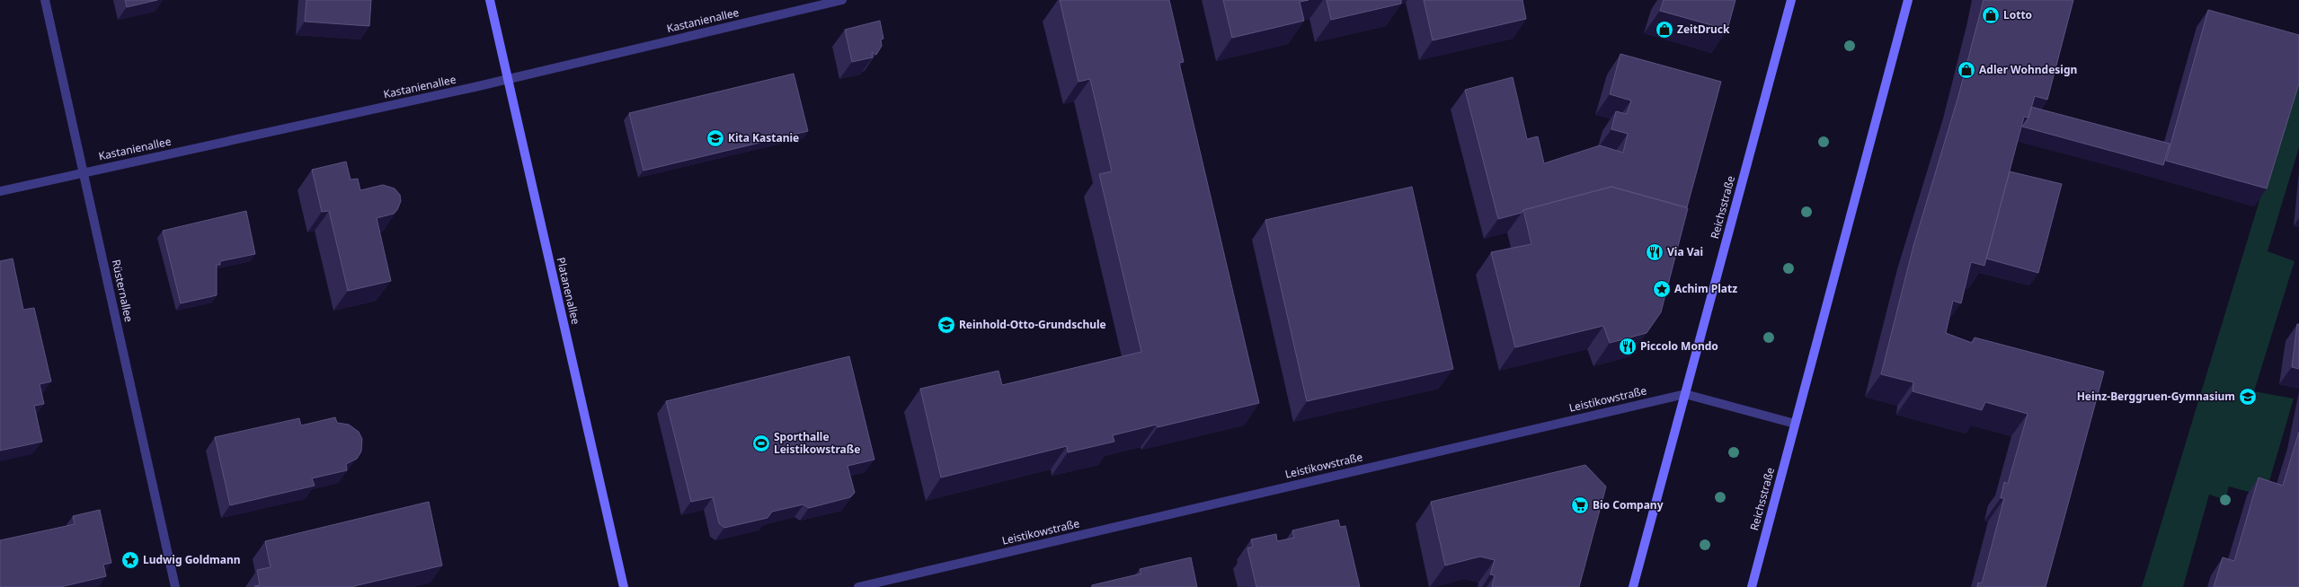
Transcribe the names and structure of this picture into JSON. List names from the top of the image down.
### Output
{
  "streets": {
    "main road": ["Reichsstraße", "Platanenallee"],
    "street": ["Kastanienallee", "Rüsternallee", "Leistikowstraße"]
  },
  "crossings": [
    ["Kastanienallee", "Rüsternallee"],
    ["Kastanienallee", "Platanenallee"],
    ["Reichsstraße", "Leistikowstraße"]
  ],
  "places": {
    "shop": ["Lotto", "ZeitDruck", "Adler Wohndesign"],
    "school or university": ["Kita Kastanie", "Reinhold-Otto-Grundschule", "Heinz-Berggruen-Gymnasium"],
    "restaurant": ["Via Vai", "Piccolo Mondo"],
    "place": ["Achim Platz", "Ludwig Goldmann"],
    "sports": ["Sporthalle Leistikowstraße"],
    "supermarket": ["Bio Company"]
  }
}
